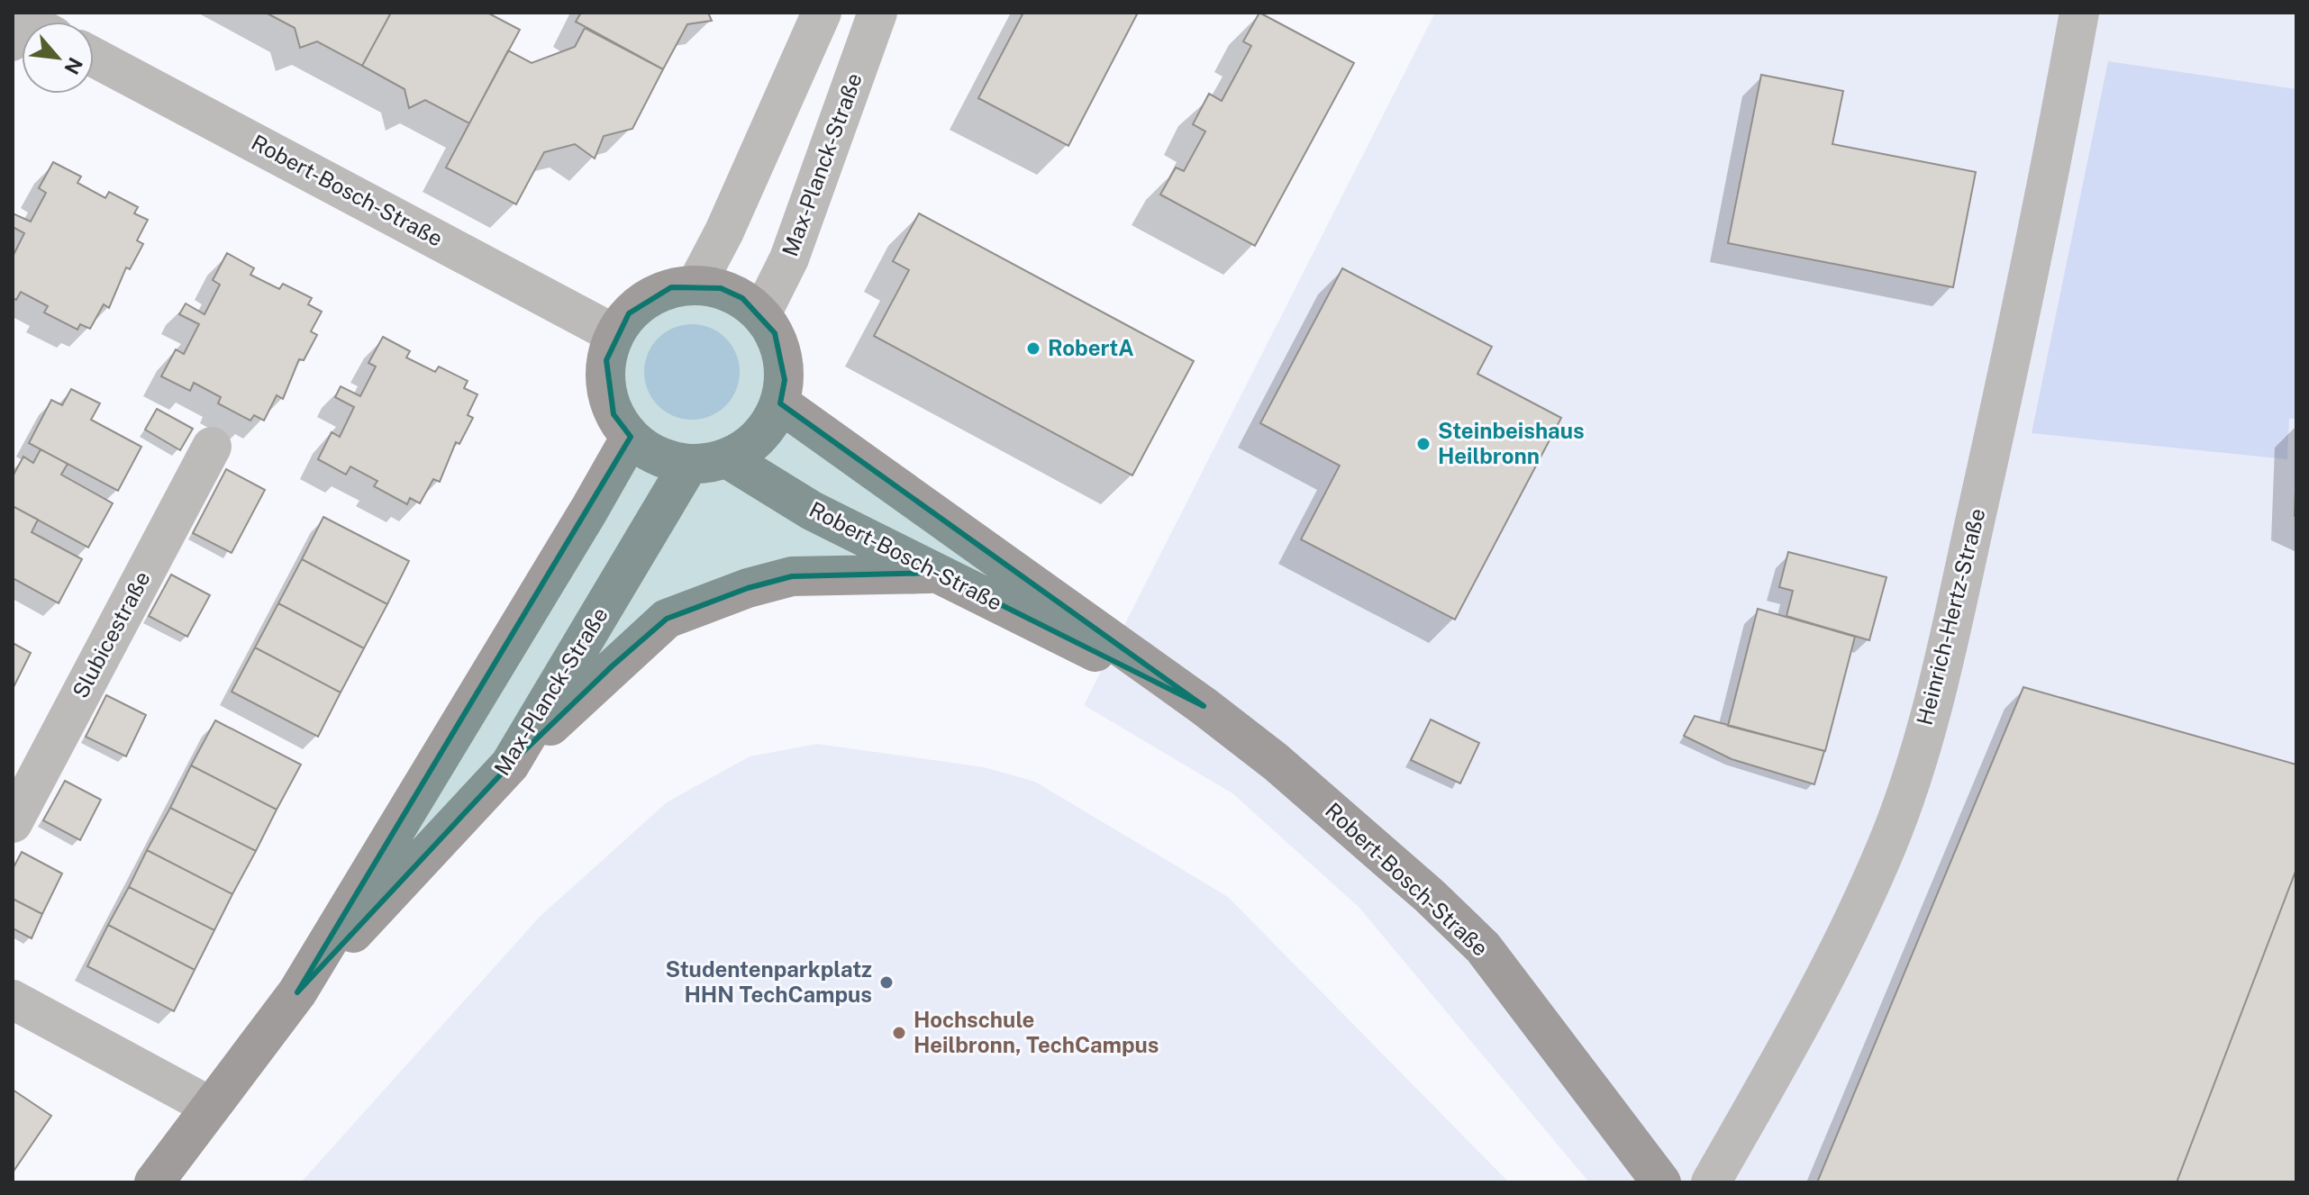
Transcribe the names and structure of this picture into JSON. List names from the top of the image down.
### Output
{
  "streets": {
    "street": [
      "Max-Planck-Straße",
      "Robert-Bosch-Straße",
      "Heinrich-Hertz-Straße",
      "Slubicestraße"
    ]
  },
  "crossings": [
    ["Max-Planck-Straße", "Robert-Bosch-Straße"]
  ],
  "places": [
    "RobertA",
    "Steinbeishaus Heilbronn",
    "Studentenparkplatz HHN TechCampus",
    "Hochschule Heilbronn, TechCampus"
  ],
  "north": "bottom right"
}
